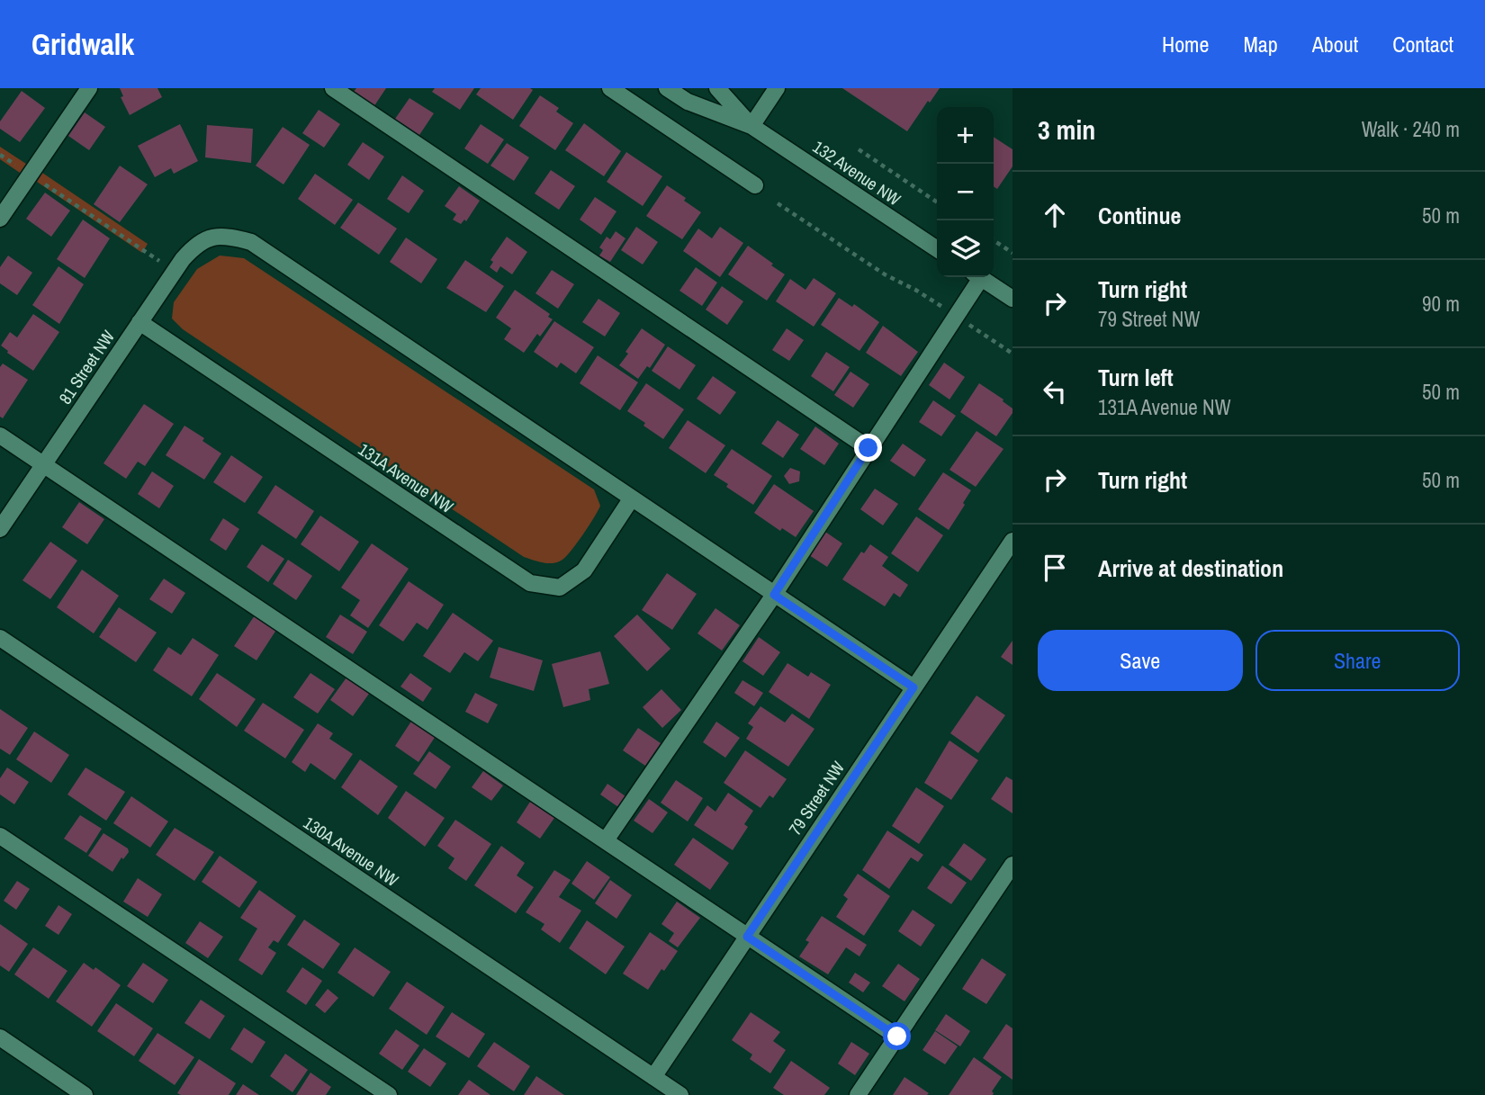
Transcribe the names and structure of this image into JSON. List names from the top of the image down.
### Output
{
  "streets": {
    "street": [
      "132 Avenue NW",
      "81 Street NW",
      "131A Avenue NW",
      "79 Street NW",
      "130A Avenue NW"
    ]
  },
  "crossings": [
    ["81 Street NW", "131A Avenue NW"],
    ["79 Street NW", "130A Avenue NW"]
  ],
  "page": {
    "header": "Gridwalk",
    "nav": [
      "Home",
      "Map",
      "About",
      "Contact"
    ],
    "heading": ["3 min", "Walk · 240 m"],
    "map_buttons": ["+", "−"],
    "list": [
      ["Continue", "50 m"],
      ["Turn right", "79 Street NW", "90 m"],
      ["Turn left", "131A Avenue NW", "50 m"],
      ["Turn right", "50 m"],
      "Arrive at destination"
    ],
    "buttons": ["Save", "Share"]
  }
}
